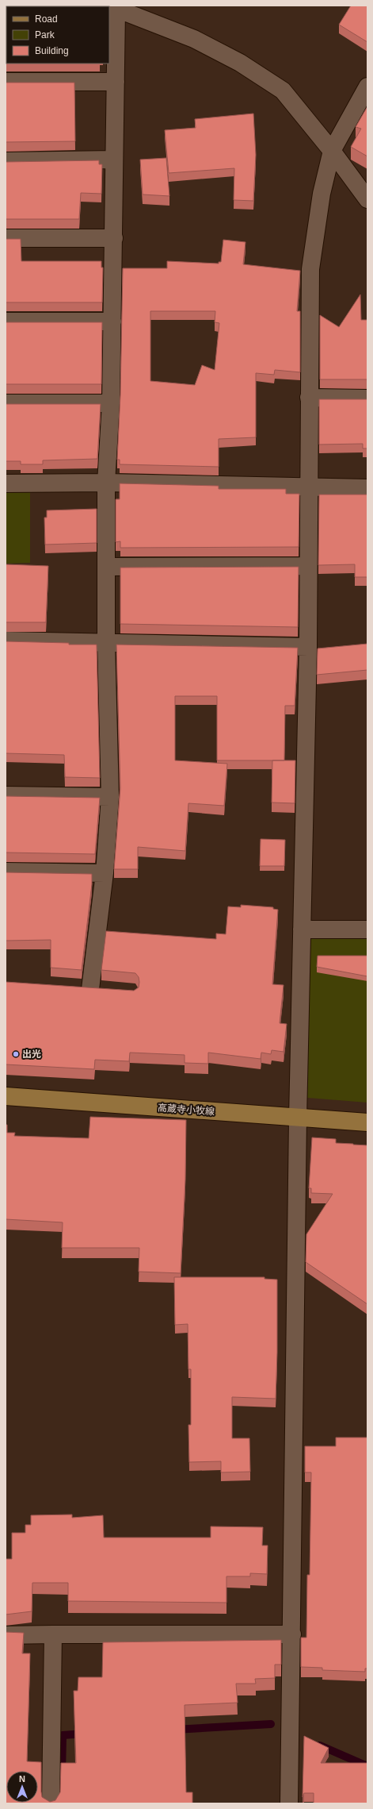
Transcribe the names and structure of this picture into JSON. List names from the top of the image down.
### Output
{
  "streets": {
    "main road": ["高蔵寺小牧線"]
  },
  "places": ["出光"],
  "legend": ["Road", "Park", "Building"],
  "north": "top"
}
